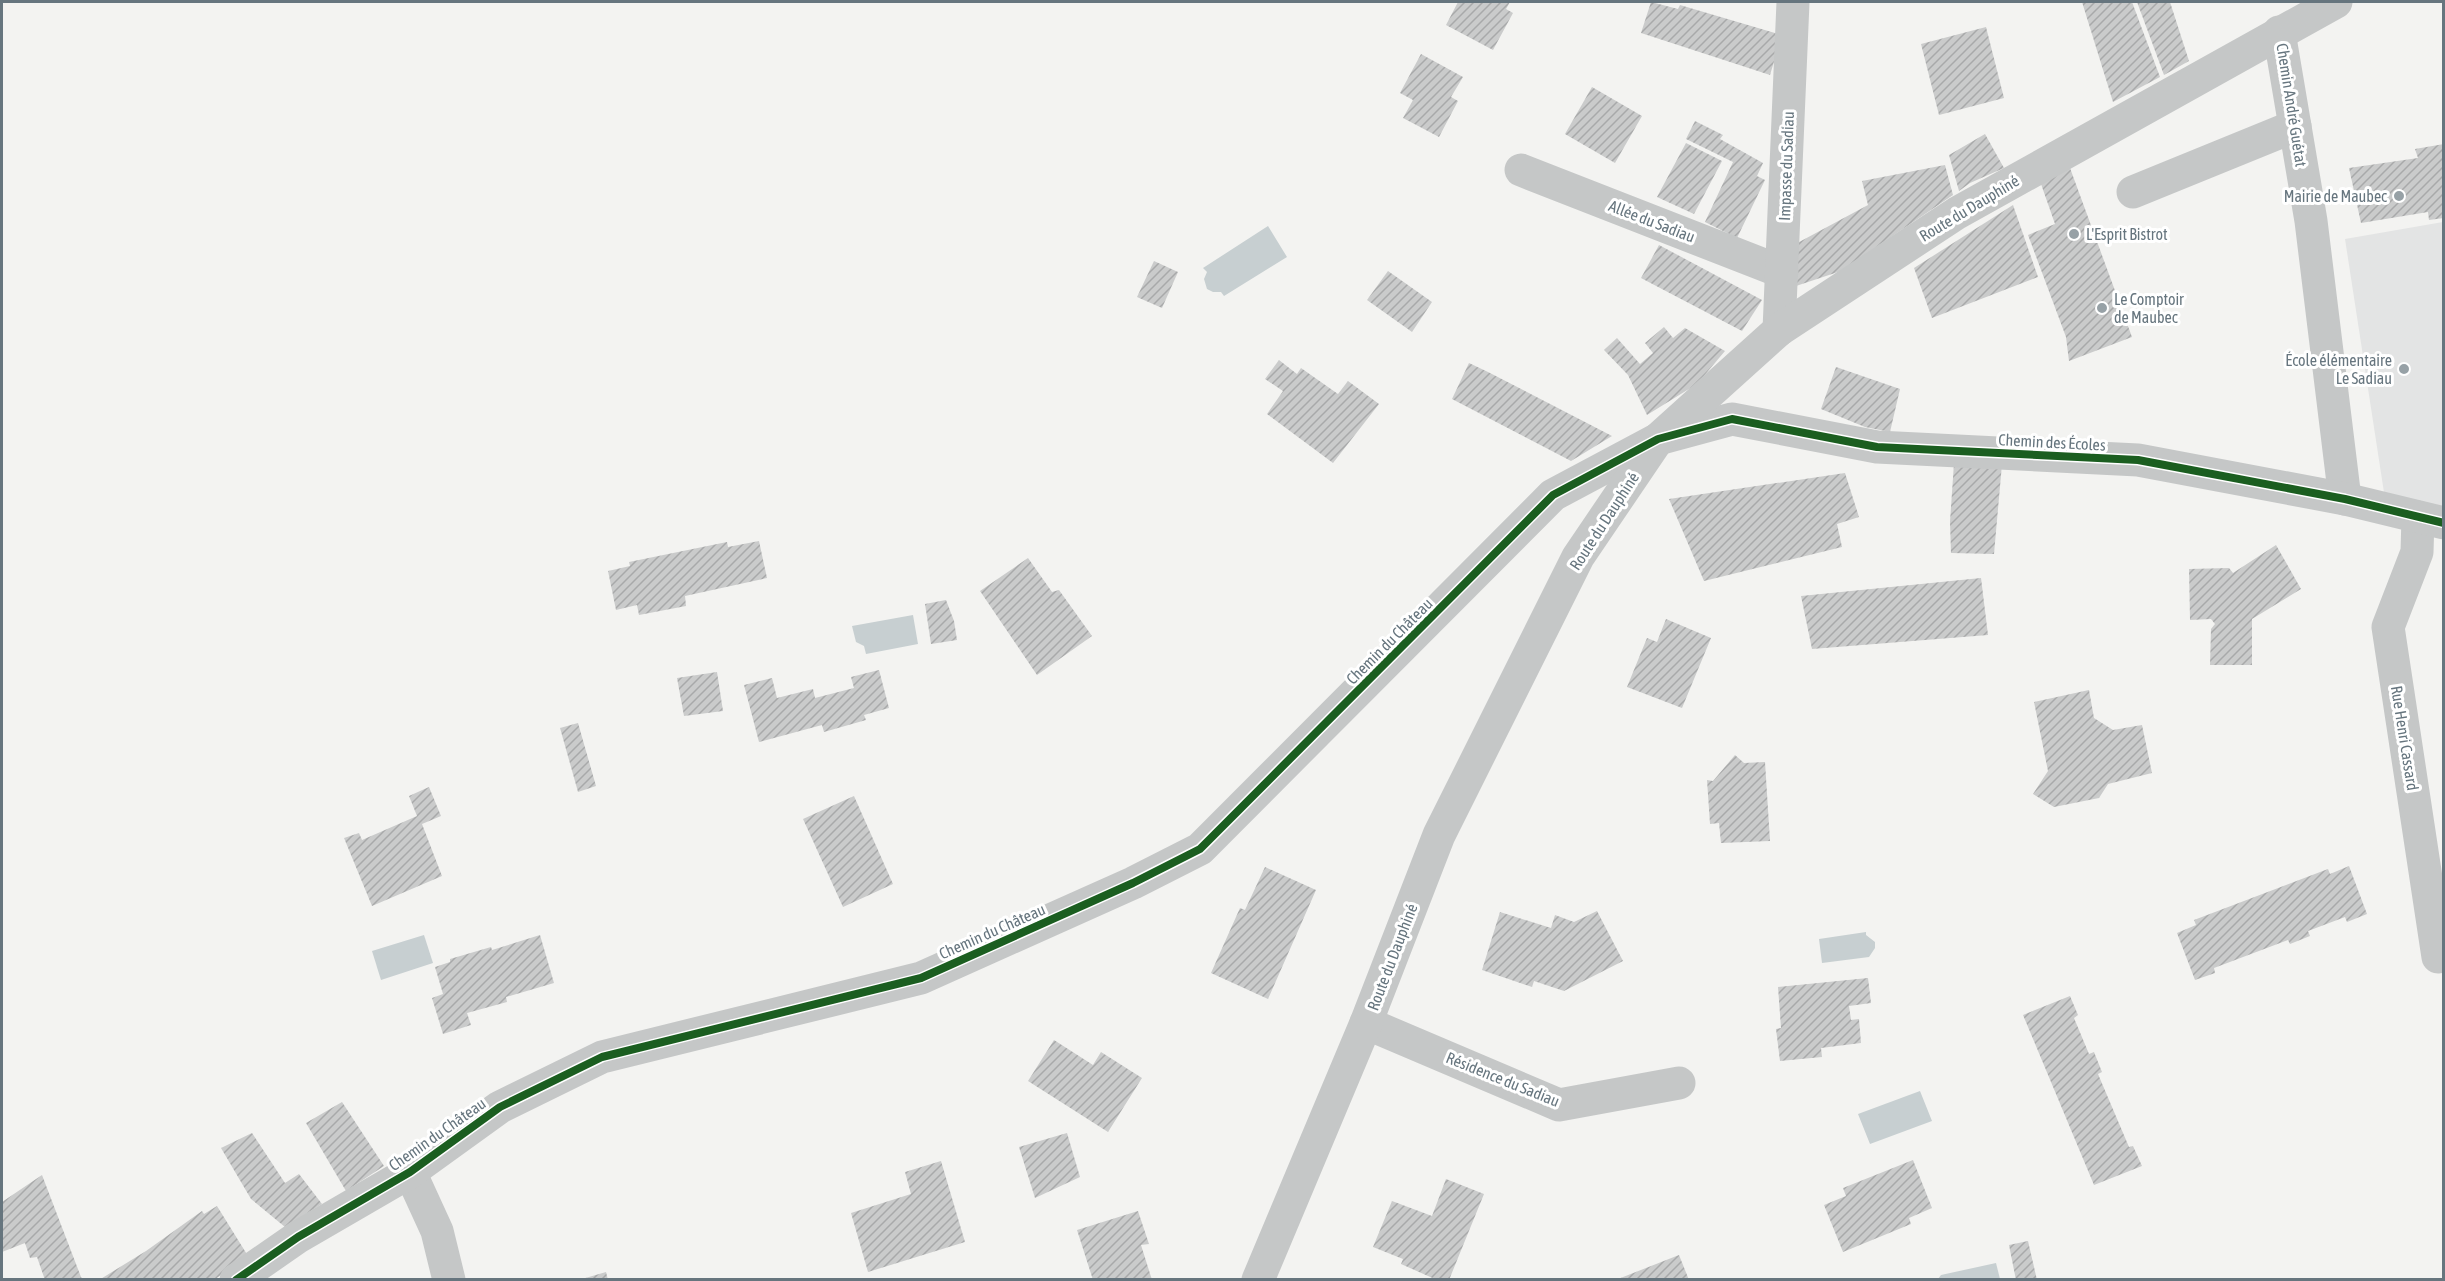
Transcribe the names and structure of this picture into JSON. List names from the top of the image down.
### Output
{
  "streets": {
    "street": [
      "Chemin André Guétat",
      "Impasse du Sadiau",
      "Route du Dauphiné",
      "Allée du Sadiau",
      "Chemin des Écoles",
      "Chemin du Château",
      "Rue Henri Cassard",
      "Résidence du Sadiau"
    ]
  },
  "crossings": [
    ["Chemin André Guétat", "Route du Dauphiné"],
    ["Chemin André Guétat", "Chemin des Écoles"],
    ["Impasse du Sadiau", "Route du Dauphiné"],
    ["Impasse du Sadiau", "Allée du Sadiau"],
    ["Route du Dauphiné", "Chemin des Écoles"],
    ["Route du Dauphiné", "Chemin du Château"],
    ["Route du Dauphiné", "Résidence du Sadiau"],
    ["Chemin des Écoles", "Chemin du Château"],
    ["Chemin des Écoles", "Rue Henri Cassard"]
  ],
  "places": [
    "Mairie de Maubec",
    "L'Esprit Bistrot",
    "Le Comptoir de Maubec",
    "École élémentaire Le Sadiau"
  ]
}
